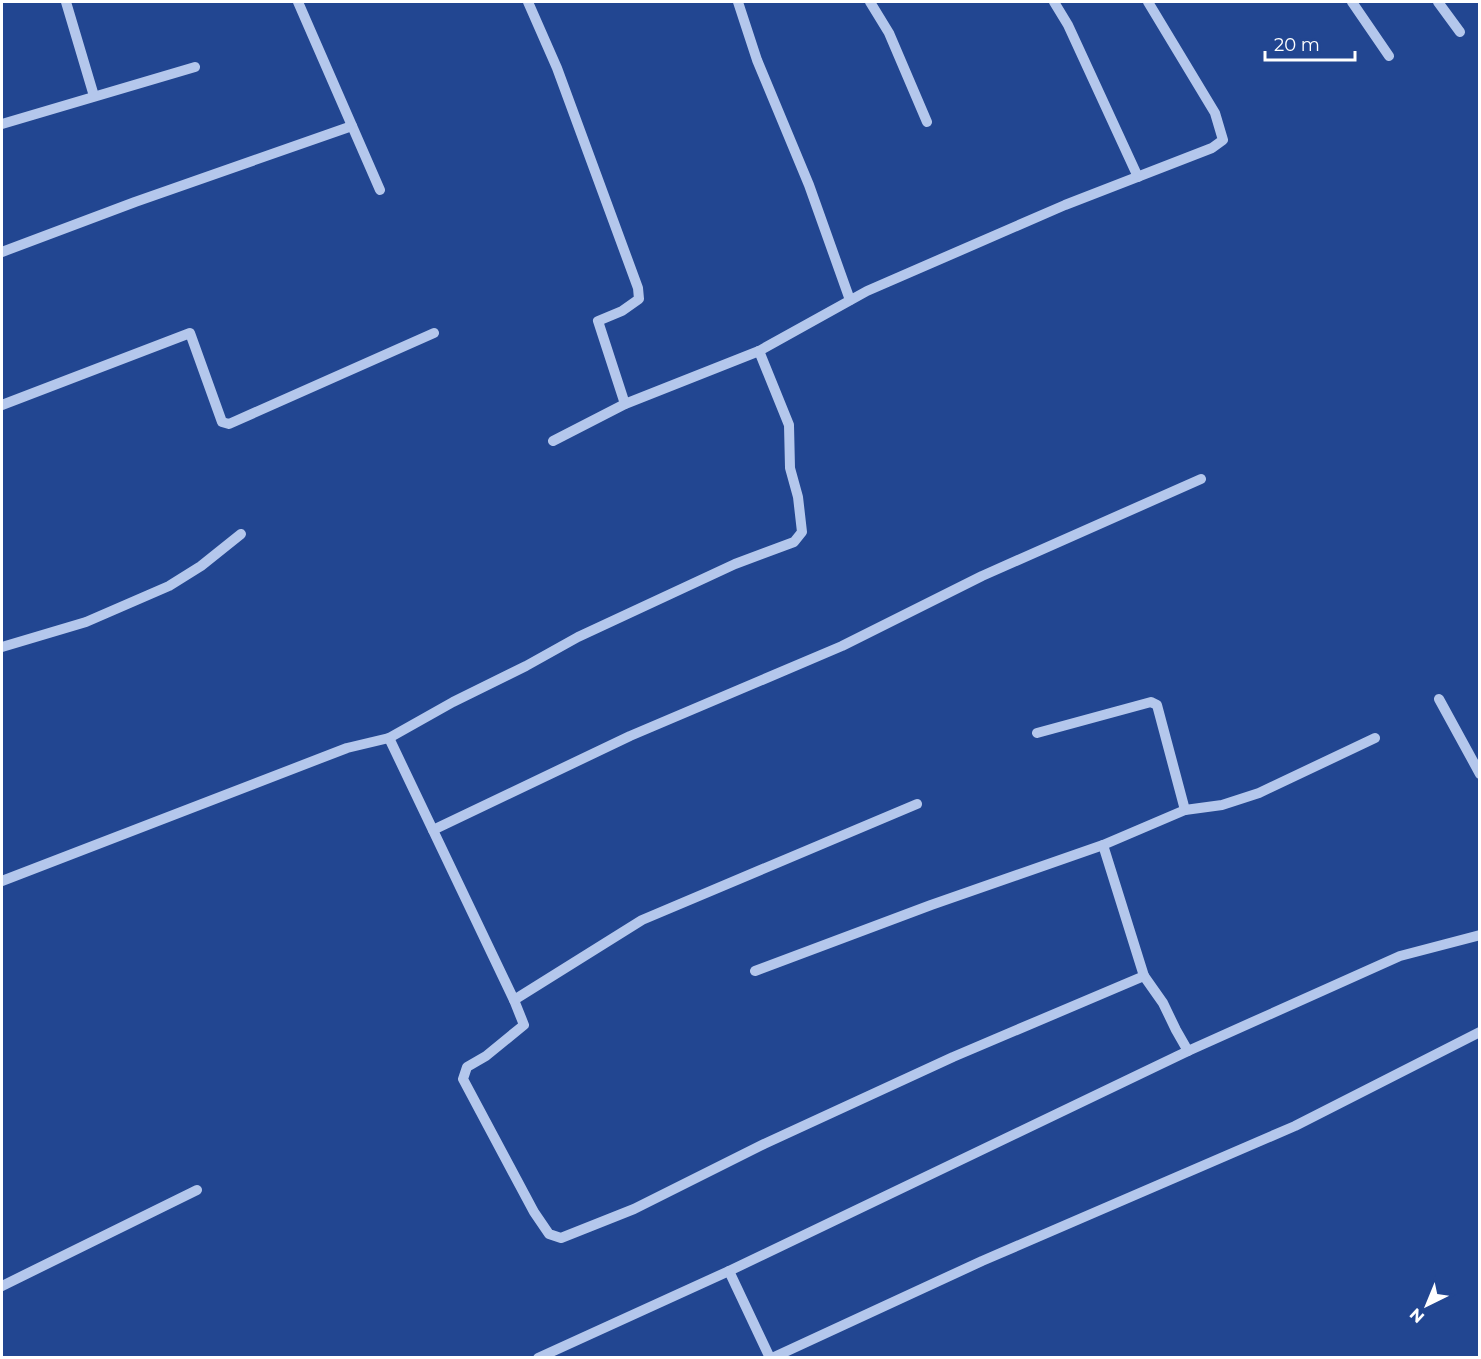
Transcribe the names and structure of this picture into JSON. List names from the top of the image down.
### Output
{
  "scale_bar": "20 m",
  "north": "bottom left"
}
